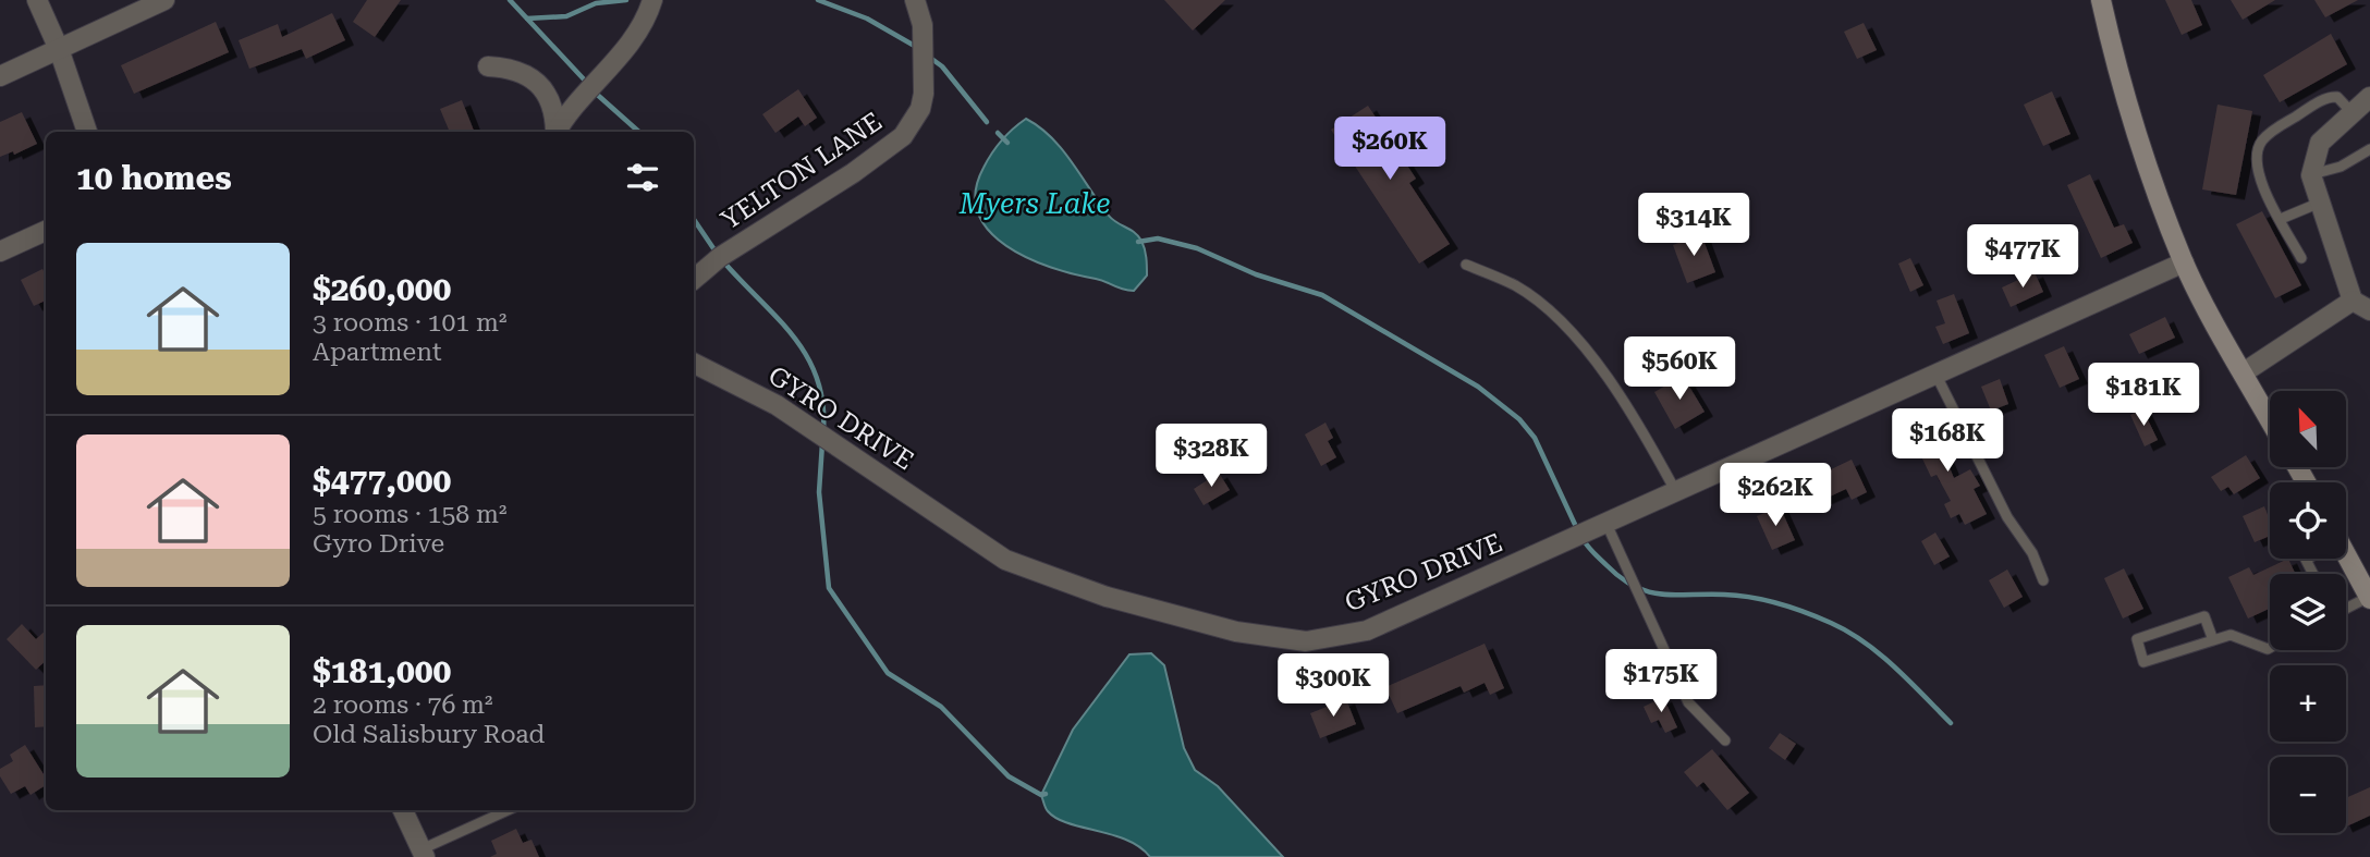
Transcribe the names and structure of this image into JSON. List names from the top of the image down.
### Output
{
  "streets": {
    "street": ["YELTON LANE", "GYRO DRIVE"]
  },
  "water": ["Myers Lake"],
  "north": "top left",
  "page": {
    "price": [
      "$260K",
      "$314K",
      "$477K",
      "$560K",
      "$181K",
      "$168K",
      "$328K",
      "$262K",
      "$175K",
      "$300K"
    ],
    "heading": "10 homes",
    "list": [
      {
        "name": "$260,000",
        "note": "3 rooms · 101 m² · Apartment"
      },
      {
        "name": "$477,000",
        "note": "5 rooms · 158 m² · Gyro Drive"
      },
      {
        "name": "$181,000",
        "note": "2 rooms · 76 m² · Old Salisbury Road"
      }
    ],
    "map_buttons": ["+", "−"]
  }
}
